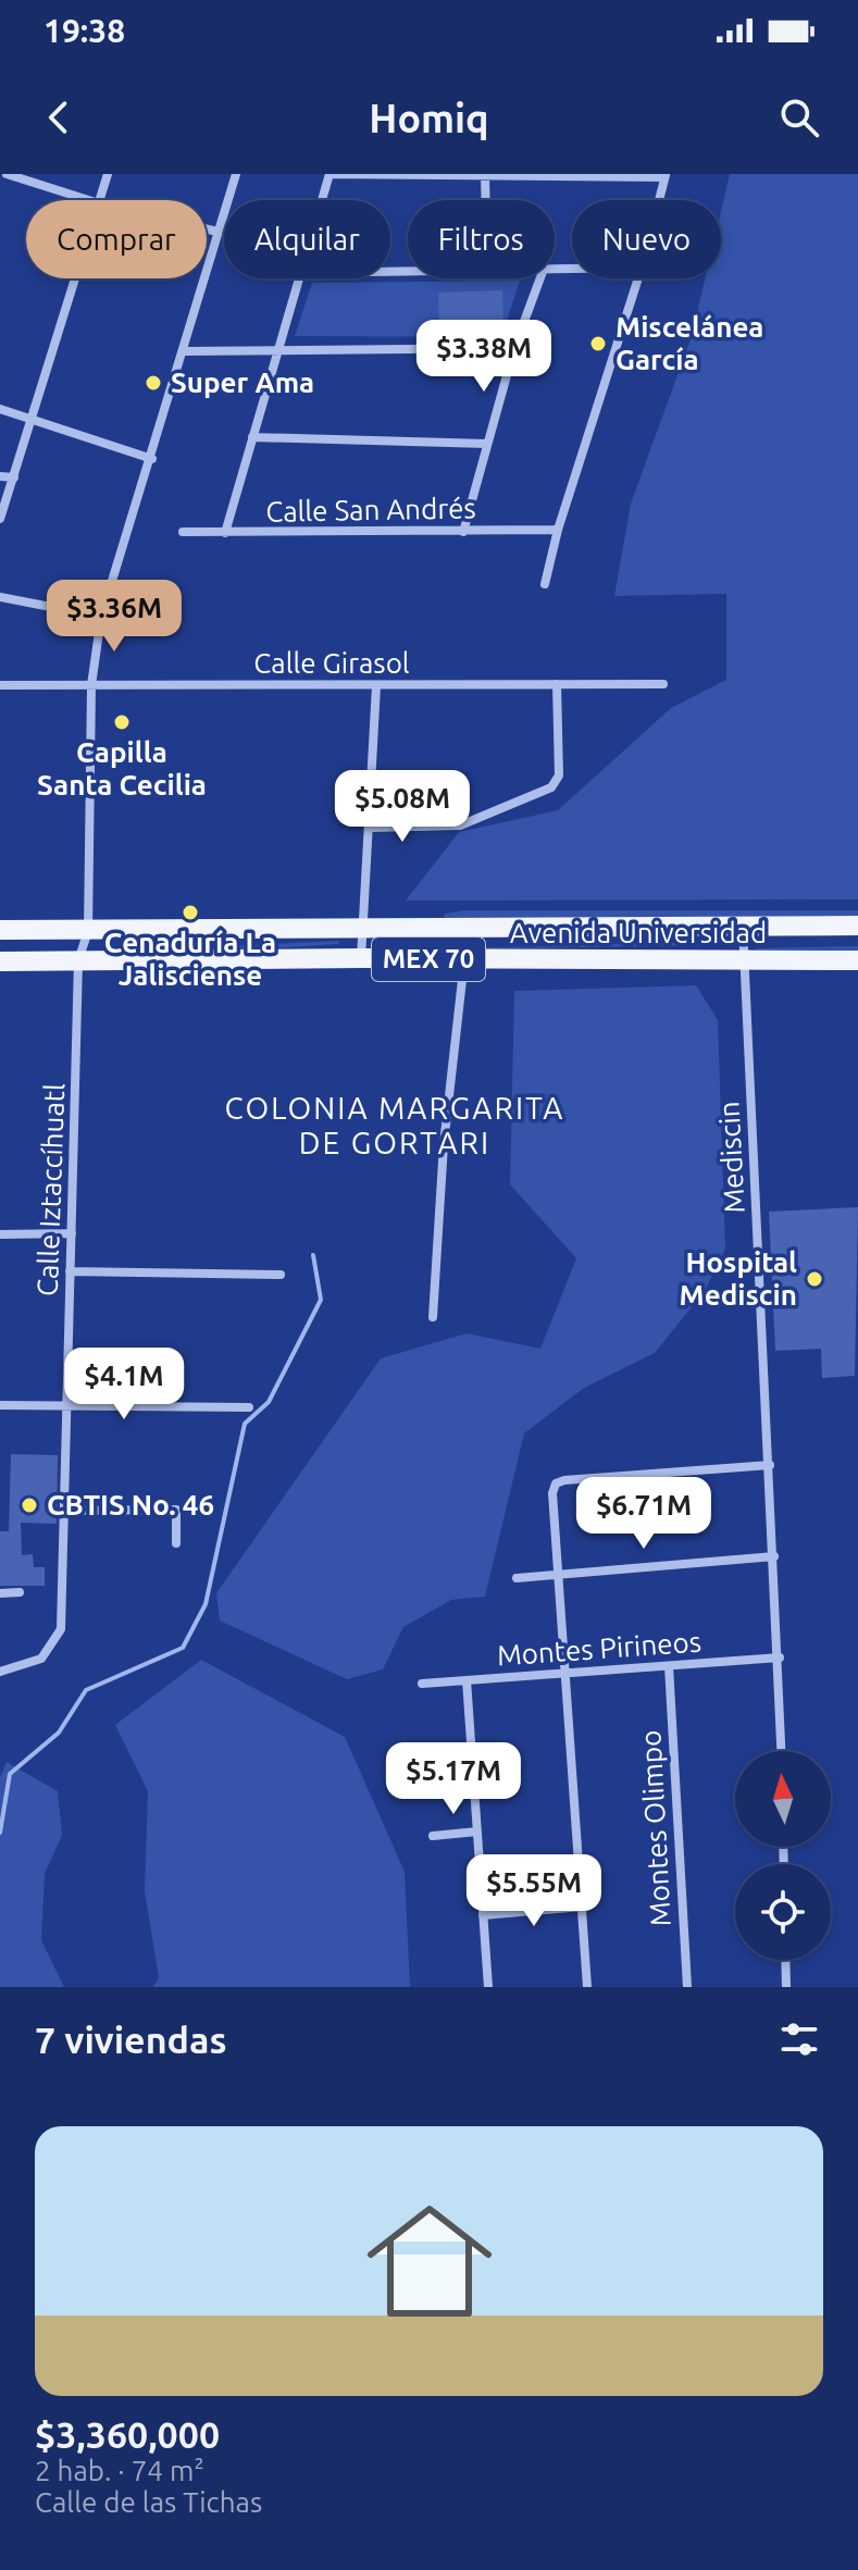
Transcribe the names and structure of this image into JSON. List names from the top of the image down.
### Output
{
  "streets": {
    "main road": ["Avenida Universidad", "MEX 70"],
    "street": [
      "Calle San Andrés",
      "Calle Girasol",
      "Mediscin",
      "Calle Iztaccíhuatl",
      "Montes Pirineos",
      "Montes Olimpo"
    ]
  },
  "crossings": [
    ["Calle Girasol", "Calle Iztaccíhuatl"],
    ["Avenida Universidad", "Mediscin"],
    ["Avenida Universidad", "Calle Iztaccíhuatl"],
    ["Mediscin", "Montes Pirineos"],
    ["Montes Pirineos", "Montes Olimpo"]
  ],
  "districts": ["COLONIA MARGARITA DE GORTARI"],
  "places": [
    "Miscelánea García",
    "Super Ama",
    "Capilla Santa Cecilia",
    "Cenaduría La Jalisciense",
    "Hospital Mediscin",
    "CBTIS No. 46"
  ],
  "north": "top",
  "page": {
    "status": "19:38",
    "header": "Homiq",
    "chip": [
      "Comprar",
      "Alquilar",
      "Filtros",
      "Nuevo"
    ],
    "price": [
      "$3.38M",
      "$3.36M",
      "$5.08M",
      "$4.1M",
      "$6.71M",
      "$5.17M",
      "$5.55M"
    ],
    "heading": "7 viviendas",
    "list": [
      {
        "name": "$3,360,000",
        "note": "2 hab. · 74 m² · Calle de las Tichas"
      }
    ]
  }
}
